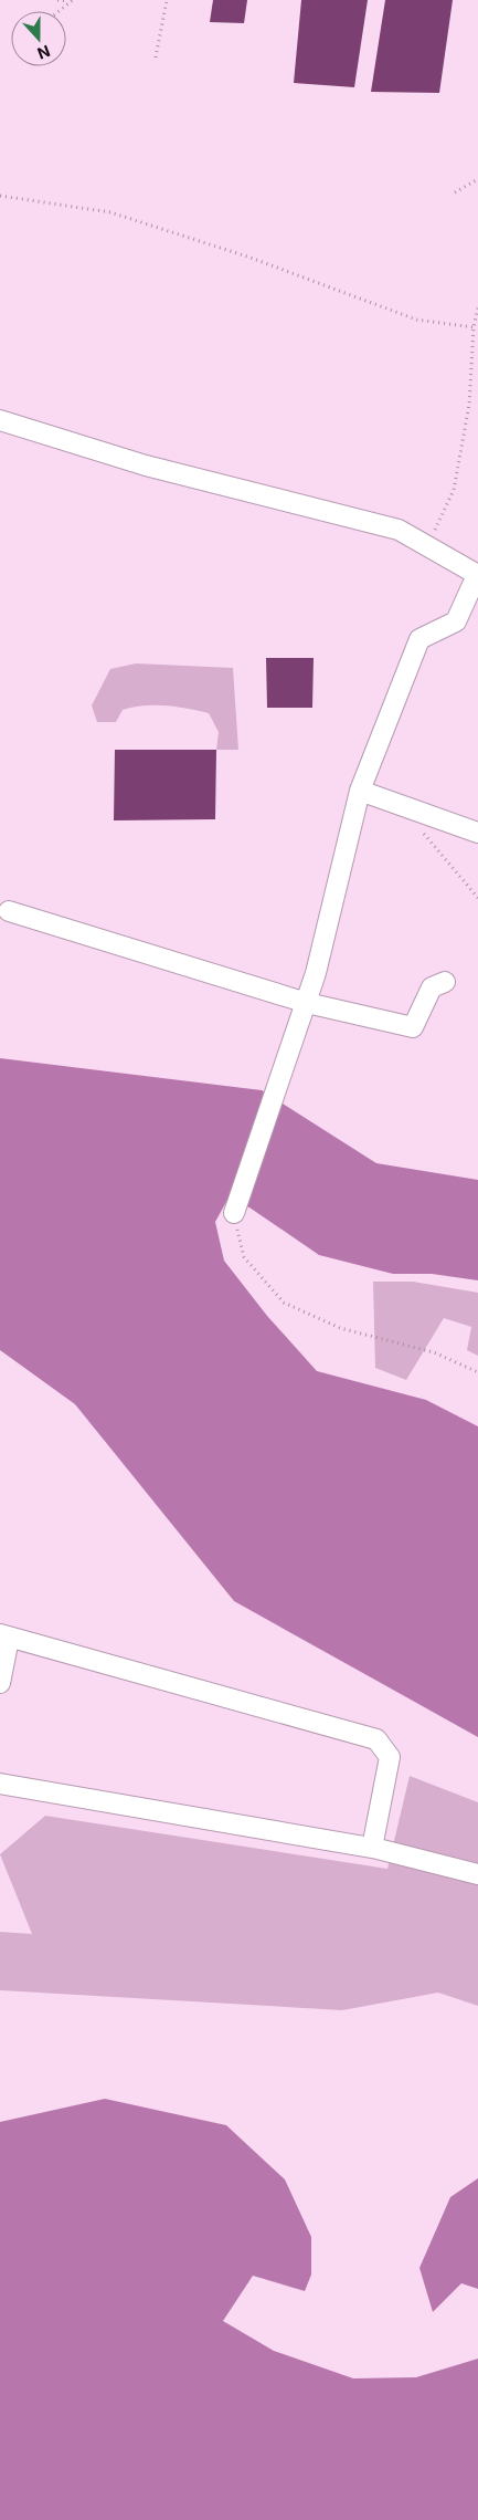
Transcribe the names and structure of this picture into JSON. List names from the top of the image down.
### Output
{
  "north": "bottom"
}
